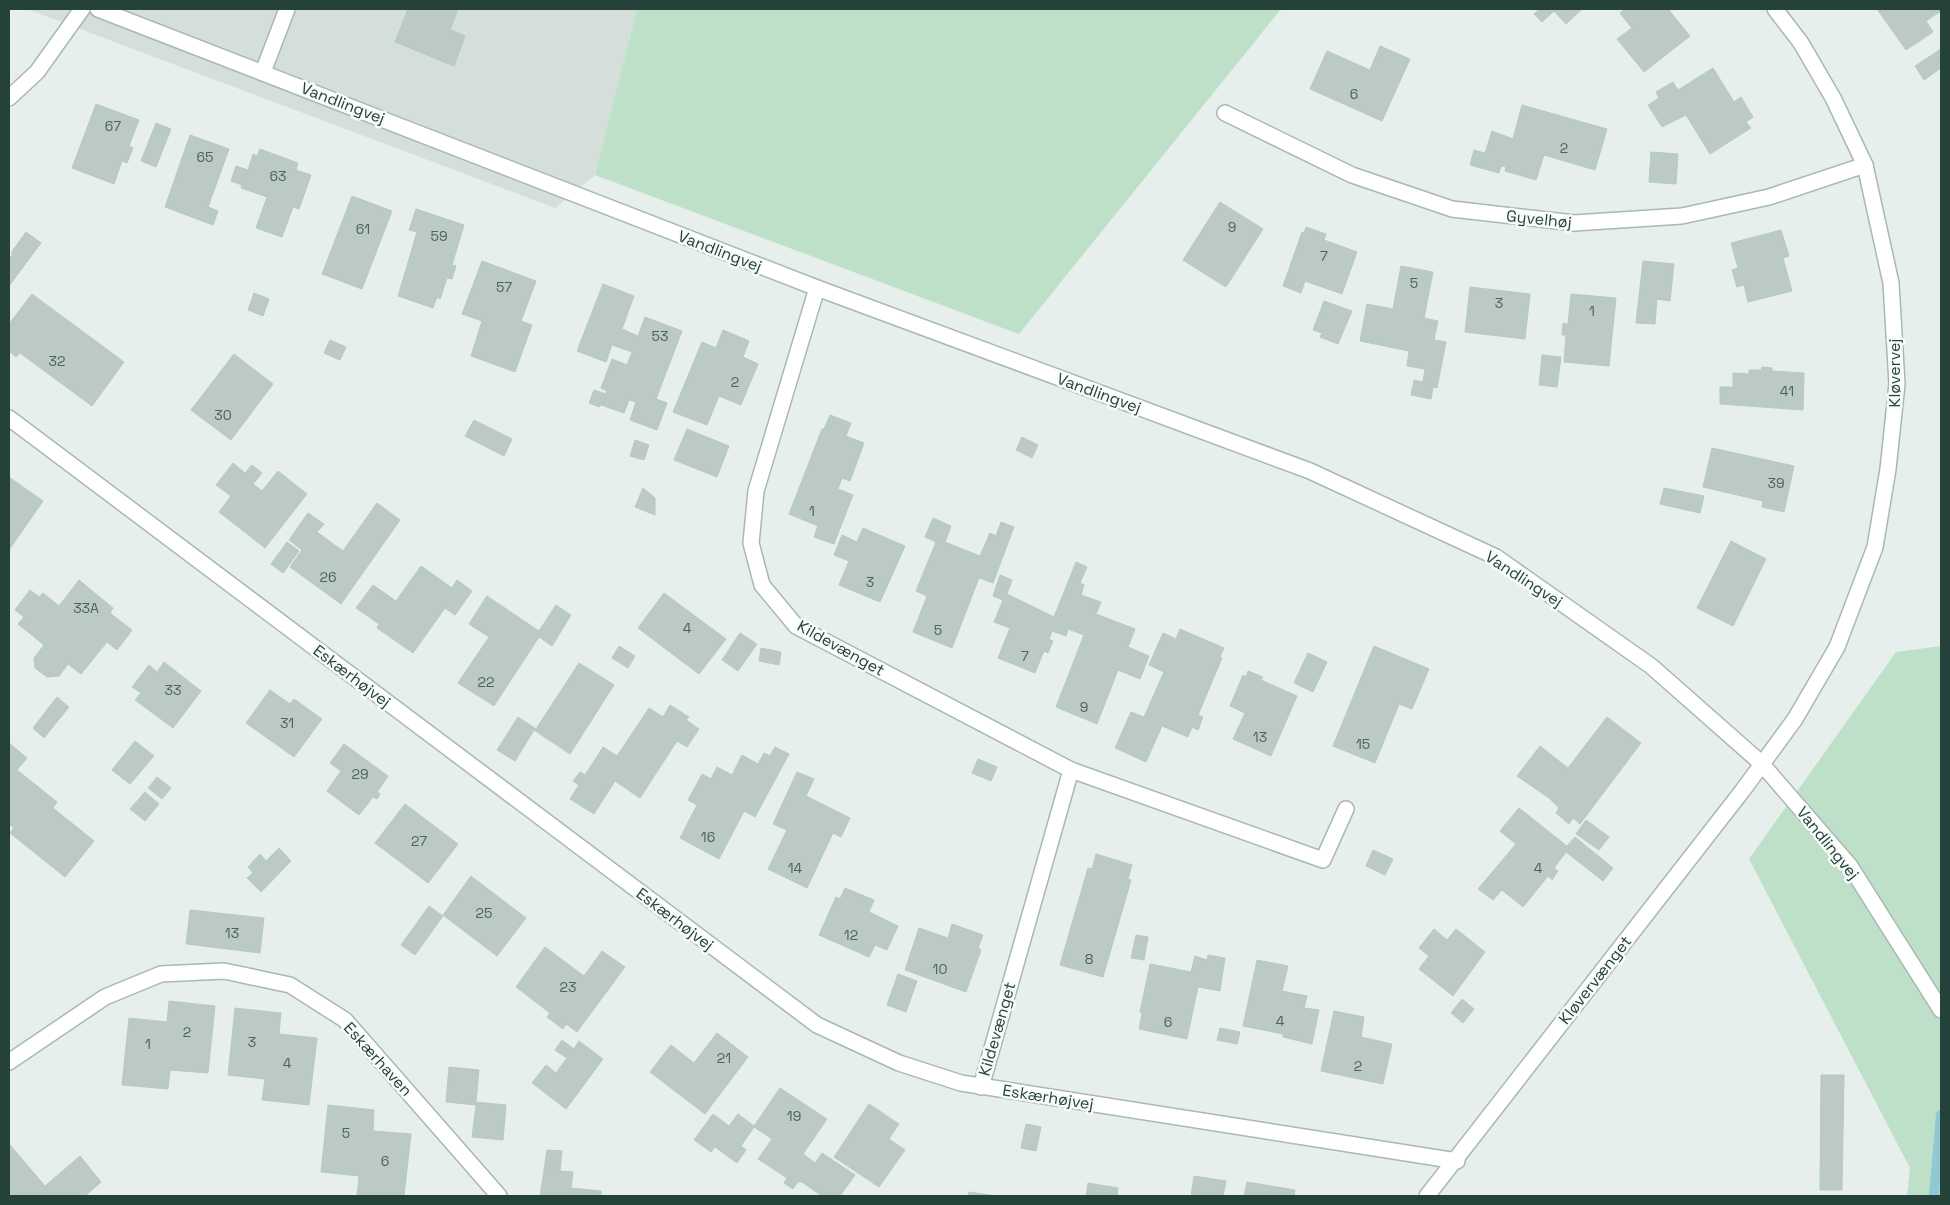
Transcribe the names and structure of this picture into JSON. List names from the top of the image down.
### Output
{
  "streets": {
    "street": [
      "Vandlingvej",
      "Gyvelhøj",
      "Kløvervej",
      "Kildevænget",
      "Eskærhøjvej",
      "Kløvervænget",
      "Eskærhaven"
    ]
  },
  "crossings": [
    ["Vandlingvej", "Kløvervej"],
    ["Vandlingvej", "Kildevænget"],
    ["Vandlingvej", "Kløvervænget"],
    ["Gyvelhøj", "Kløvervej"],
    ["Kløvervej", "Kløvervænget"],
    ["Kildevænget", "Eskærhøjvej"],
    ["Eskærhøjvej", "Kløvervænget"]
  ],
  "house_numbers": [
    "6",
    "67",
    "2",
    "65",
    "63",
    "9",
    "61",
    "59",
    "7",
    "5",
    "57",
    "3",
    "1",
    "53",
    "32",
    "2",
    "41",
    "30",
    "39",
    "1",
    "26",
    "3",
    "33A",
    "4",
    "5",
    "7",
    "22",
    "33",
    "9",
    "31",
    "13",
    "15",
    "29",
    "16",
    "27",
    "14",
    "4",
    "25",
    "13",
    "12",
    "8",
    "10",
    "23",
    "4",
    "6",
    "2",
    "3",
    "1",
    "21",
    "4",
    "2",
    "19",
    "5",
    "6"
  ]
}
